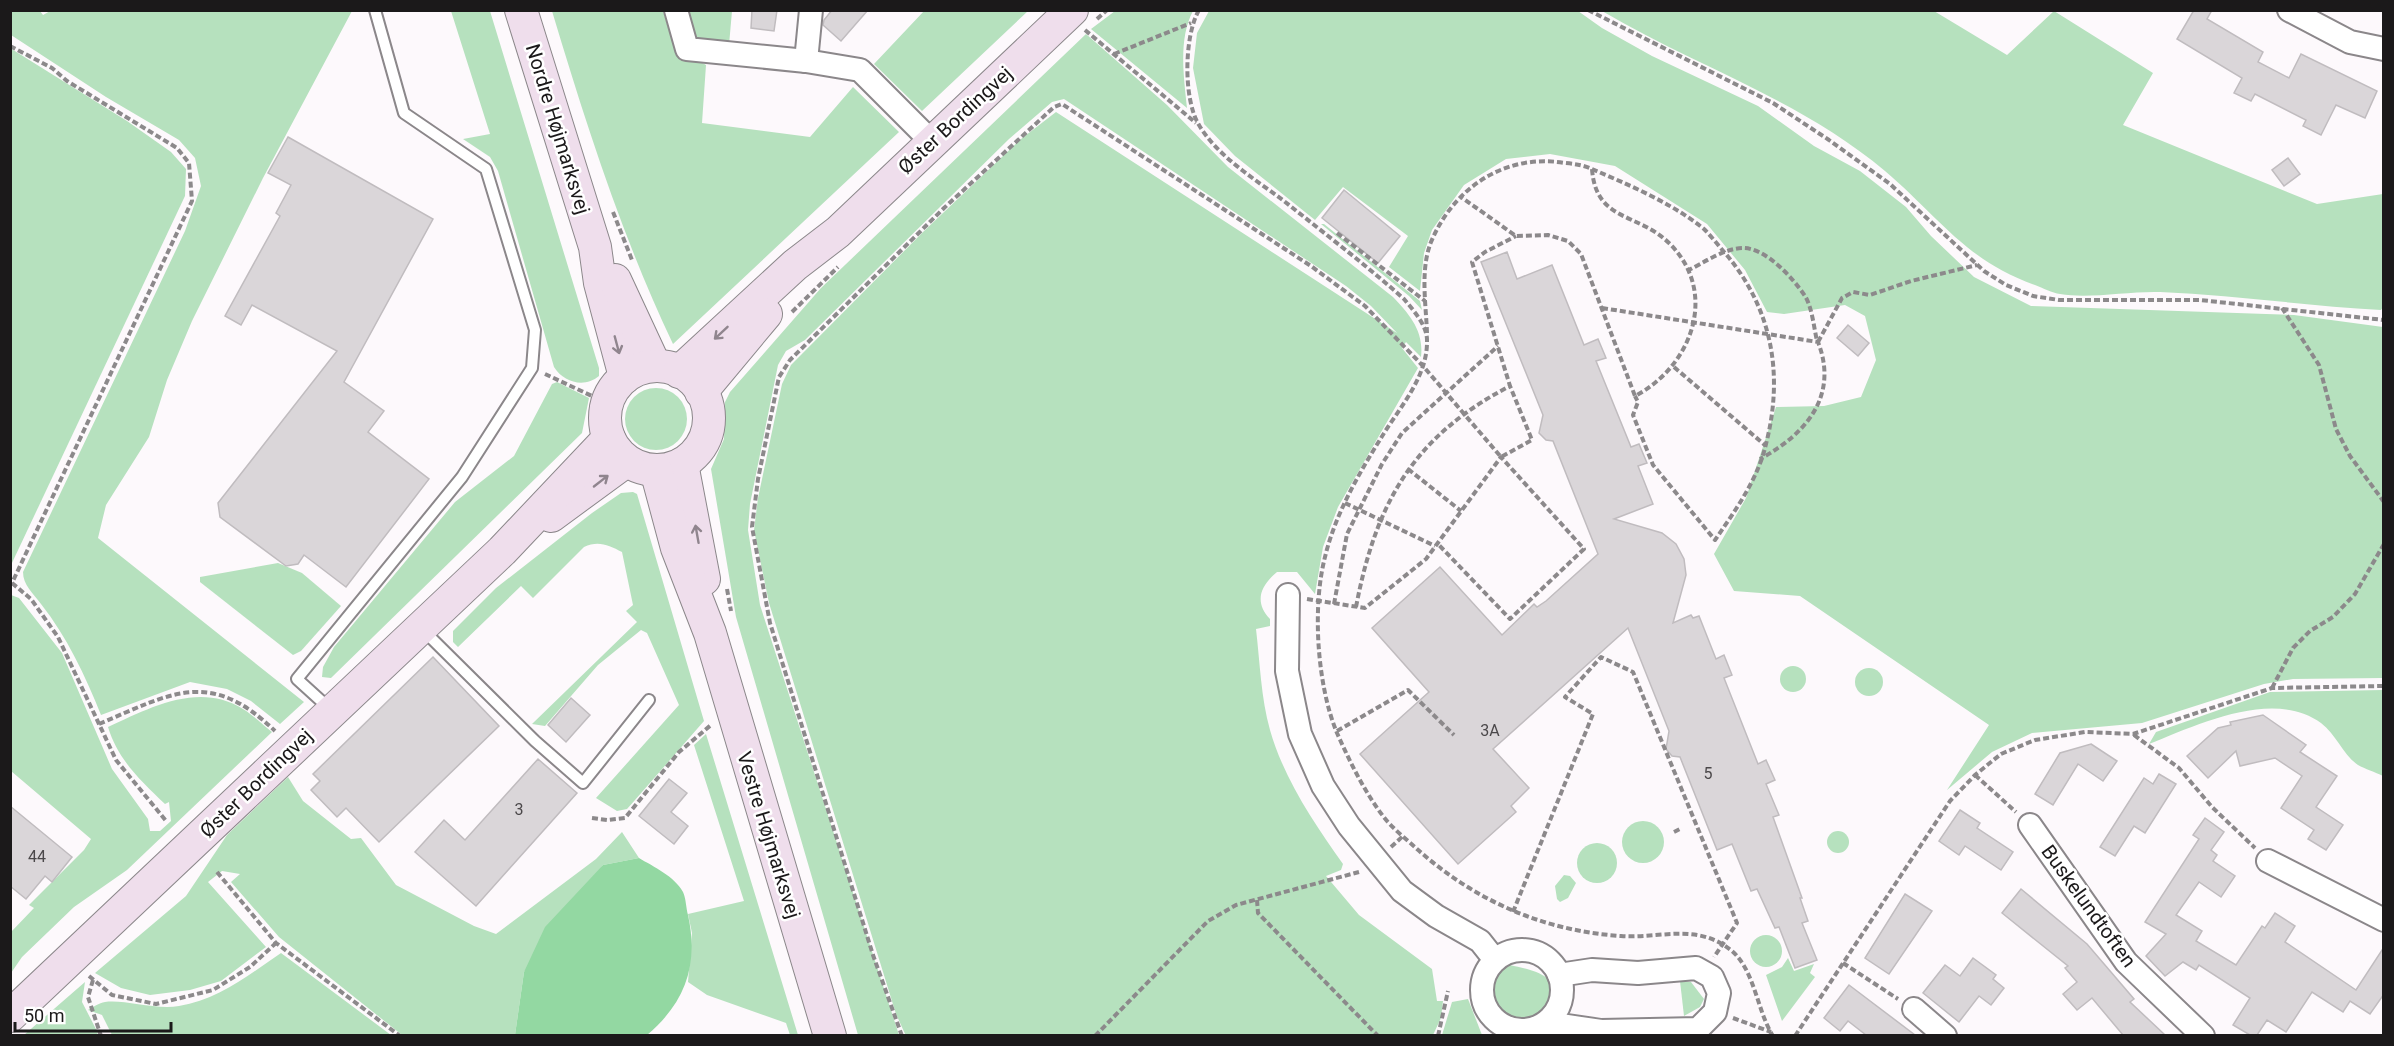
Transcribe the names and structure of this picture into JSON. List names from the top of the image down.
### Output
{
  "streets": {
    "street": [
      "Øster Bordingvej",
      "Nordre Højmarksvej",
      "Vestre Højmarksvej",
      "Buskelundtoften"
    ]
  },
  "crossings": [
    ["Øster Bordingvej", "Nordre Højmarksvej"],
    ["Øster Bordingvej", "Vestre Højmarksvej"],
    ["Nordre Højmarksvej", "Vestre Højmarksvej"]
  ],
  "house_numbers": [
    "3A",
    "5",
    "3",
    "44"
  ],
  "scale_bar": "50 m"
}
